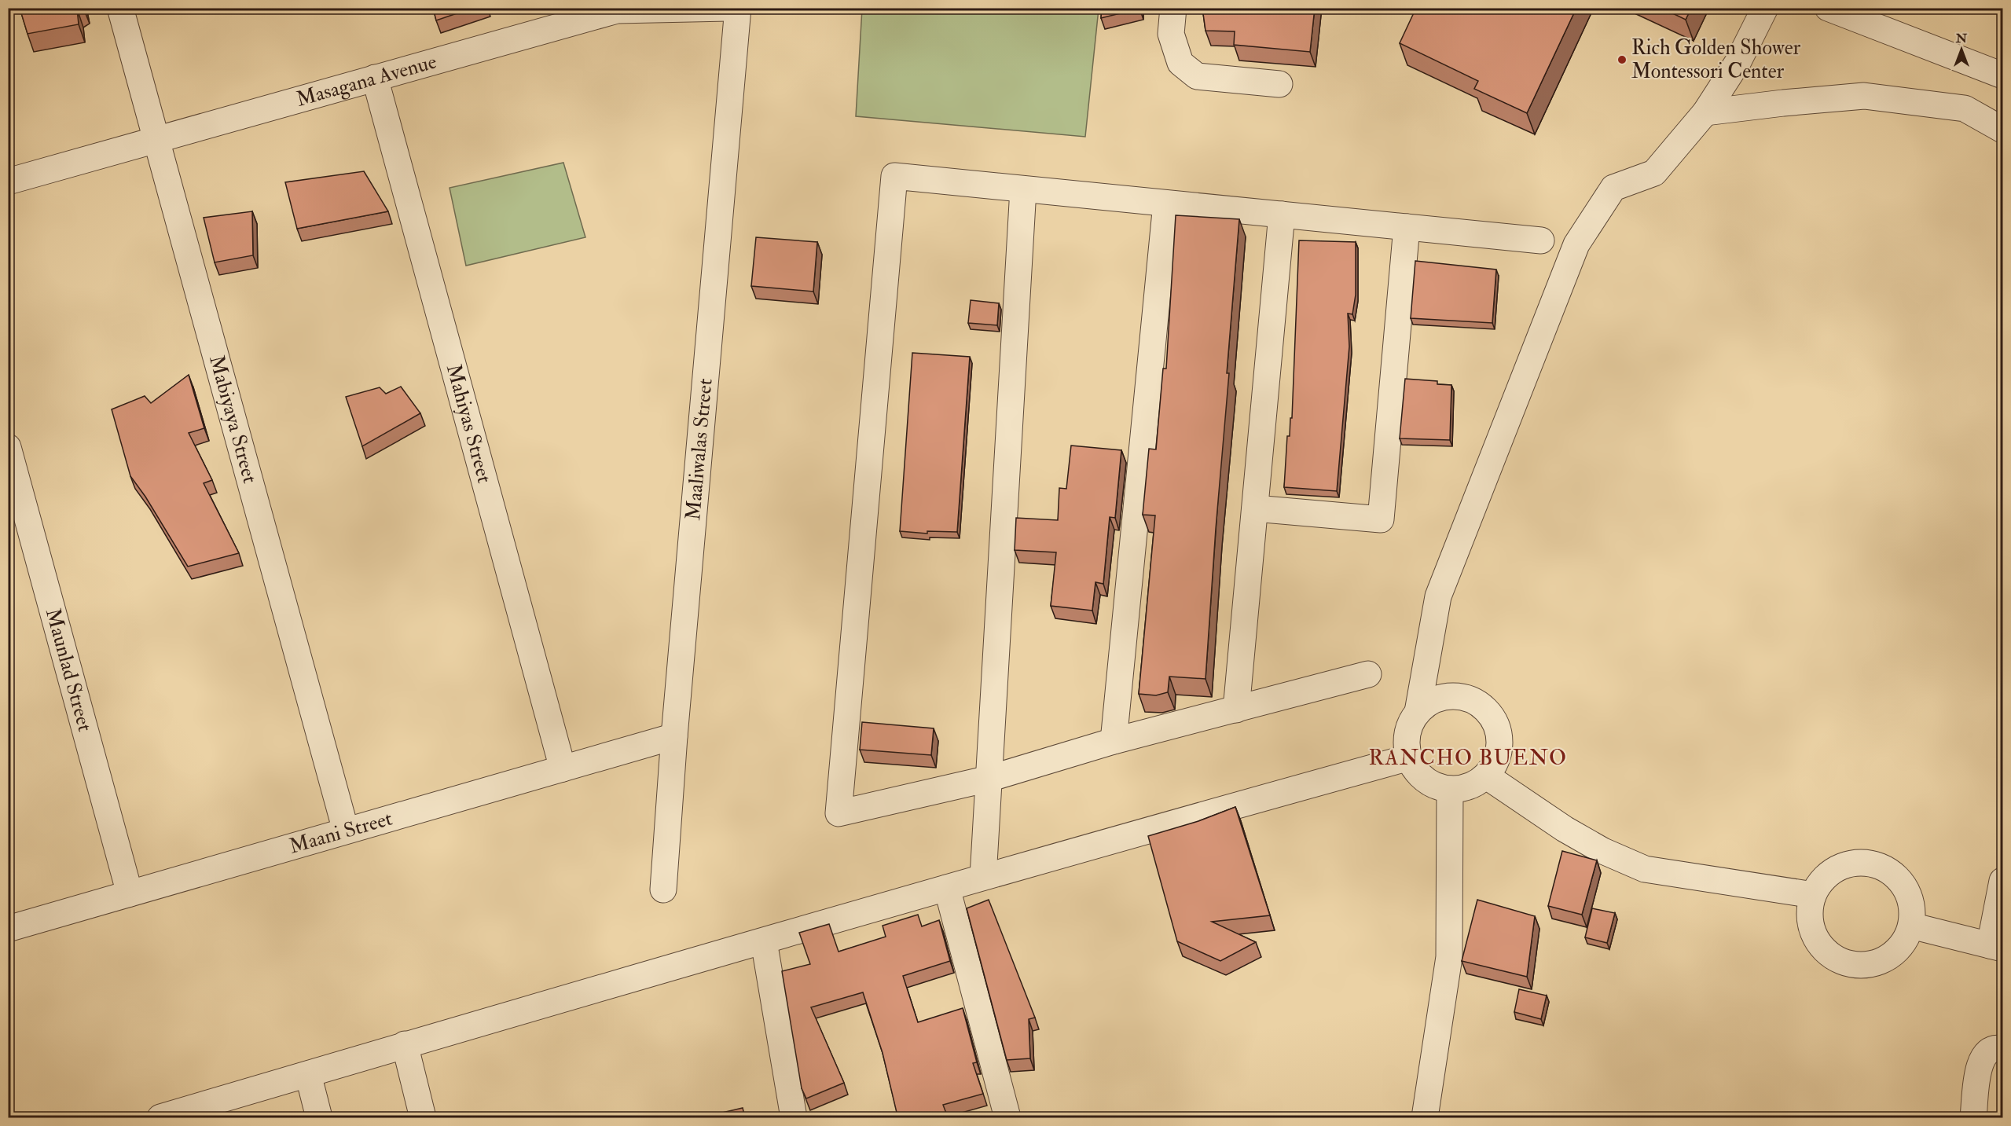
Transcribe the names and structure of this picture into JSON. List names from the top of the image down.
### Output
{
  "streets": {
    "street": [
      "Masagana Avenue",
      "Mabiyaya Street",
      "Mahiyas Street",
      "Maaliwalas Street",
      "Maunlad Street",
      "Maani Street"
    ]
  },
  "crossings": [
    ["Masagana Avenue", "Mabiyaya Street"],
    ["Masagana Avenue", "Mahiyas Street"],
    ["Mabiyaya Street", "Maani Street"],
    ["Mahiyas Street", "Maani Street"],
    ["Maaliwalas Street", "Maani Street"],
    ["Maunlad Street", "Maani Street"]
  ],
  "districts": ["RANCHO BUENO"],
  "places": ["Rich Golden Shower Montessori Center"],
  "north": "top"
}
